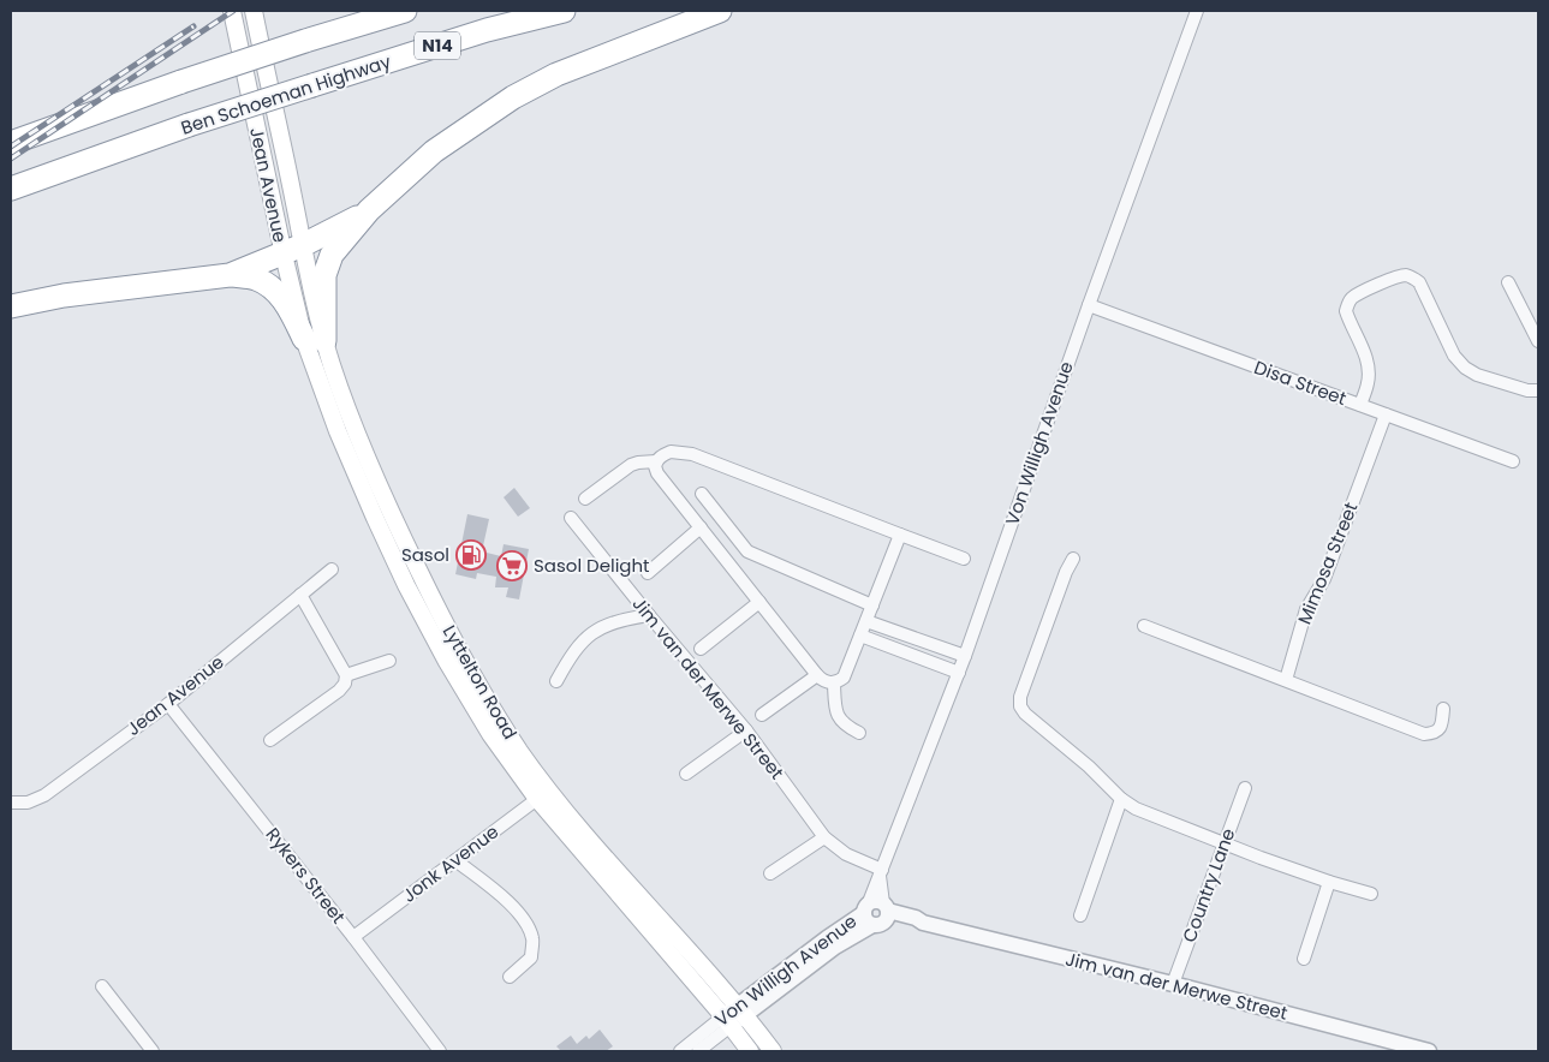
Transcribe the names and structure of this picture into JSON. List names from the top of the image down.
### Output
{
  "streets": {
    "highway": ["N14", "Ben Schoeman Highway"],
    "main road": ["Jean Avenue", "Lyttelton Road"],
    "street": [
      "Disa Street",
      "Von Willigh Avenue",
      "Mimosa Street",
      "Jim van der Merwe Street",
      "Jonk Avenue",
      "Rykers Street",
      "Country Lane"
    ]
  },
  "crossings": [
    ["Jean Avenue", "Lyttelton Road"],
    ["Jean Avenue", "Rykers Street"],
    ["Disa Street", "Von Willigh Avenue"],
    ["Disa Street", "Mimosa Street"],
    ["Von Willigh Avenue", "Lyttelton Road"],
    ["Von Willigh Avenue", "Jim van der Merwe Street"],
    ["Lyttelton Road", "Jonk Avenue"],
    ["Jim van der Merwe Street", "Country Lane"],
    ["Jonk Avenue", "Rykers Street"]
  ],
  "places": {
    "fuel station": ["Sasol"],
    "supermarket": ["Sasol Delight"]
  }
}
